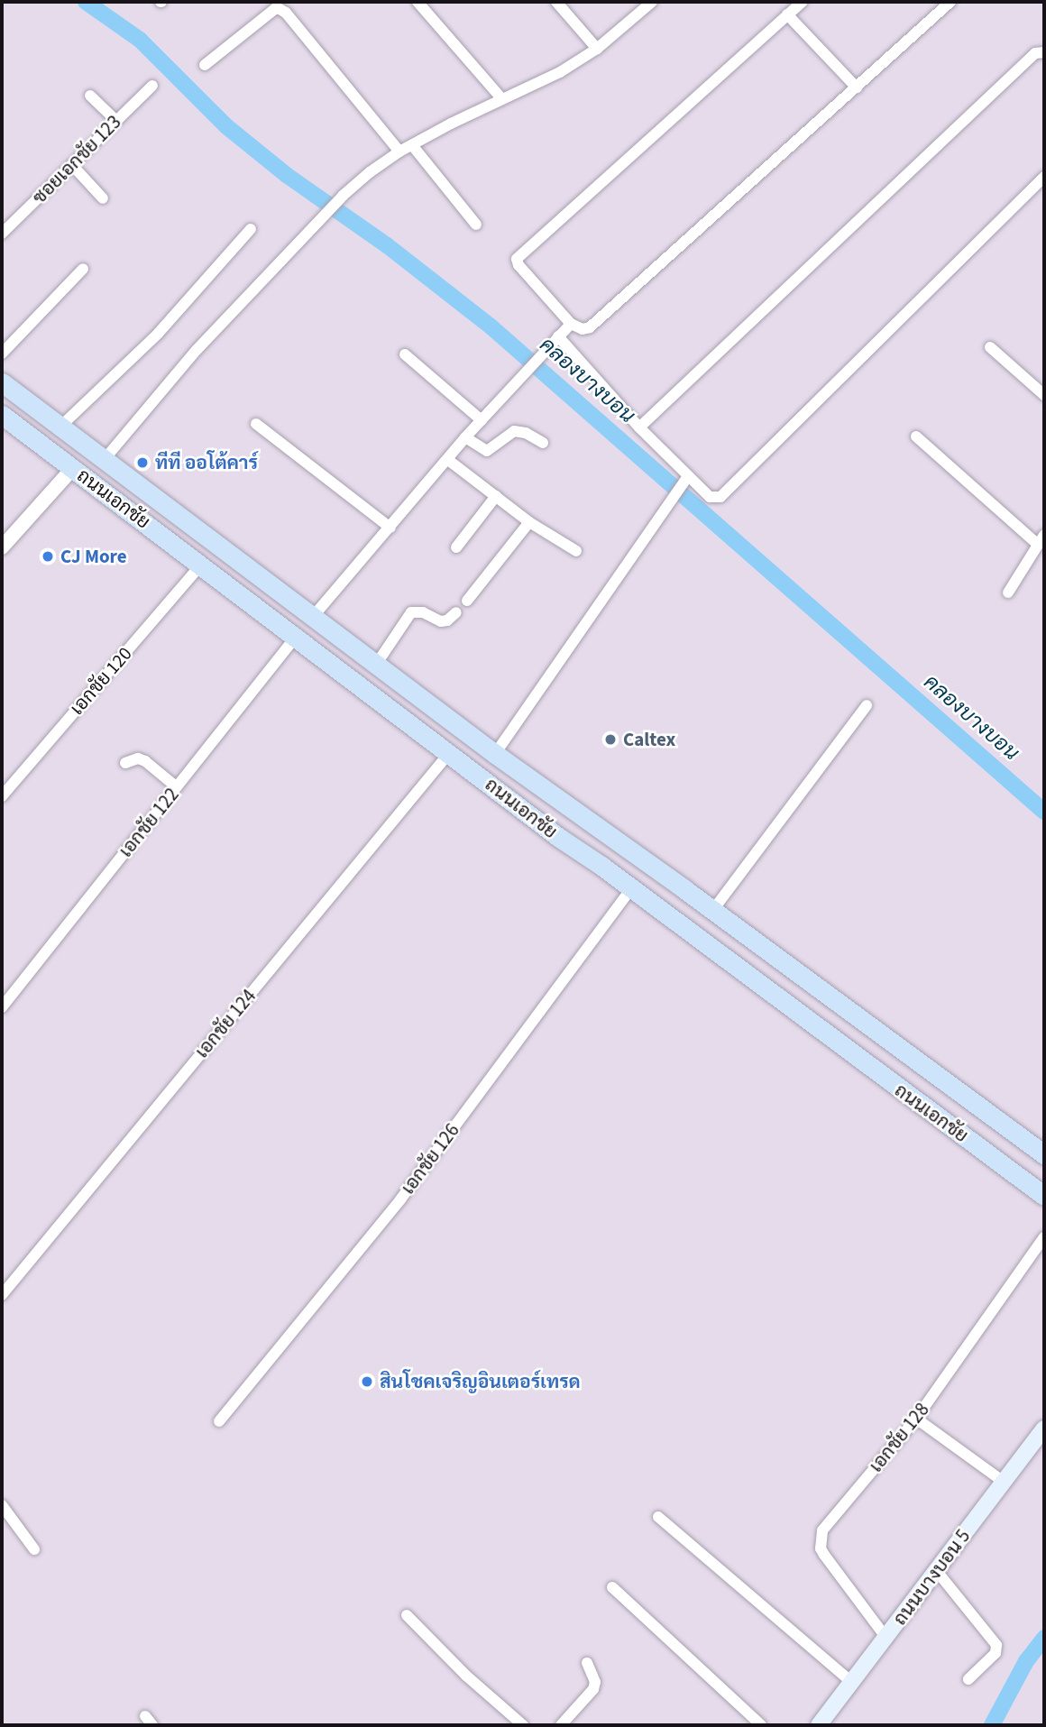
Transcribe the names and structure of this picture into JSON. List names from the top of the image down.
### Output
{
  "streets": {
    "main road": ["ถนนเอกชัย", "ถนนบางบอน 5"],
    "street": [
      "ซอยเอกชัย 123",
      "เอกชัย 120",
      "เอกชัย 122",
      "เอกชัย 124",
      "เอกชัย 126",
      "เอกชัย 128"
    ]
  },
  "crossings": [
    ["ถนนเอกชัย", "เอกชัย 120"],
    ["ถนนเอกชัย", "เอกชัย 122"],
    ["ถนนเอกชัย", "เอกชัย 124"],
    ["ถนนเอกชัย", "เอกชัย 126"],
    ["เอกชัย 128", "ถนนบางบอน 5"]
  ],
  "water": ["คลองบางบอน"],
  "places": [
    "ทีที ออโต้คาร์",
    "CJ More",
    "Caltex",
    "สินโชคเจริญอินเตอร์เทรด"
  ]
}
